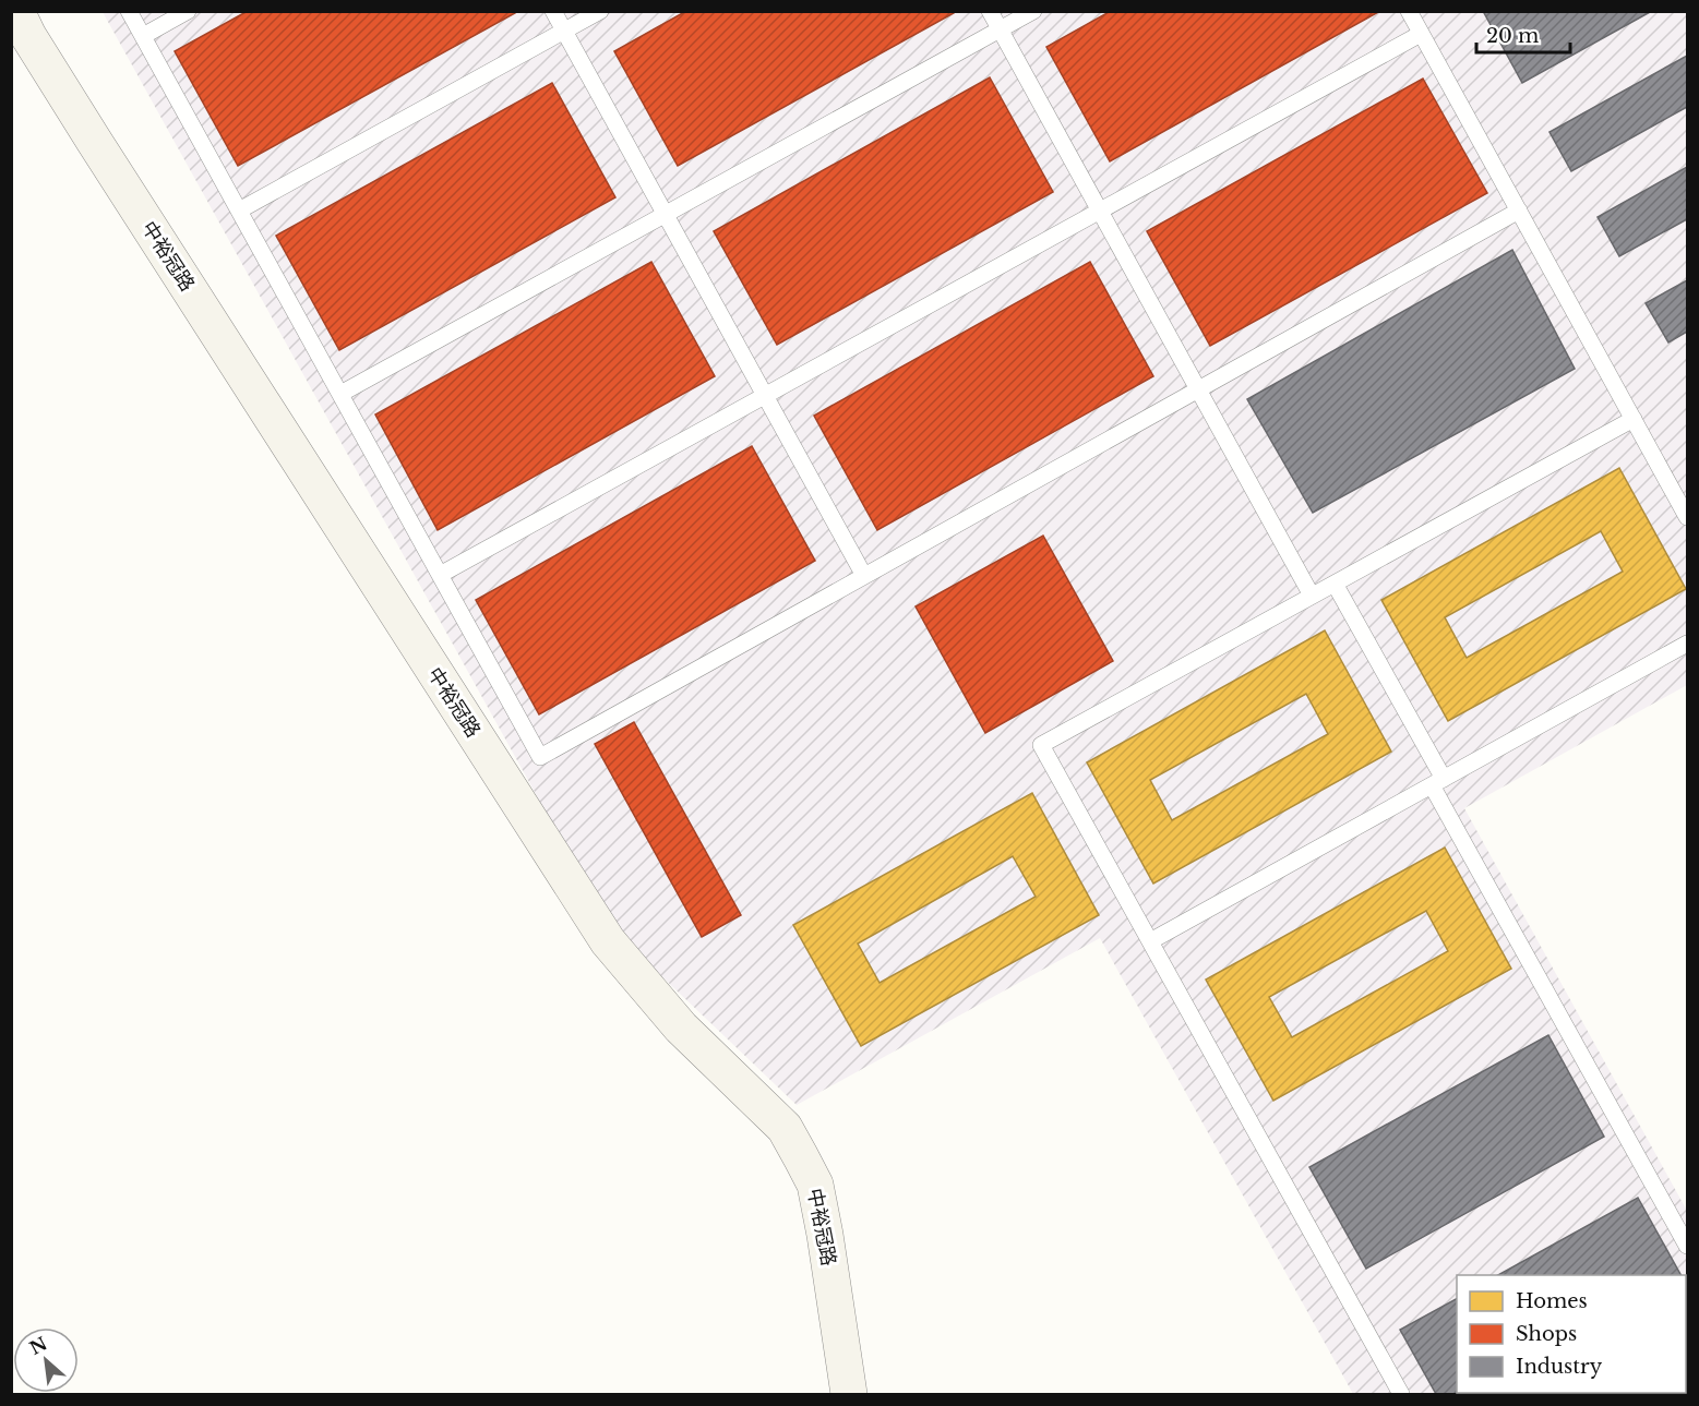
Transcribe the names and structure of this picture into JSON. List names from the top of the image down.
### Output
{
  "streets": {
    "street": ["中裕冠路"]
  },
  "legend": ["Homes", "Shops", "Industry"],
  "scale_bar": "20 m",
  "north": "top left"
}
